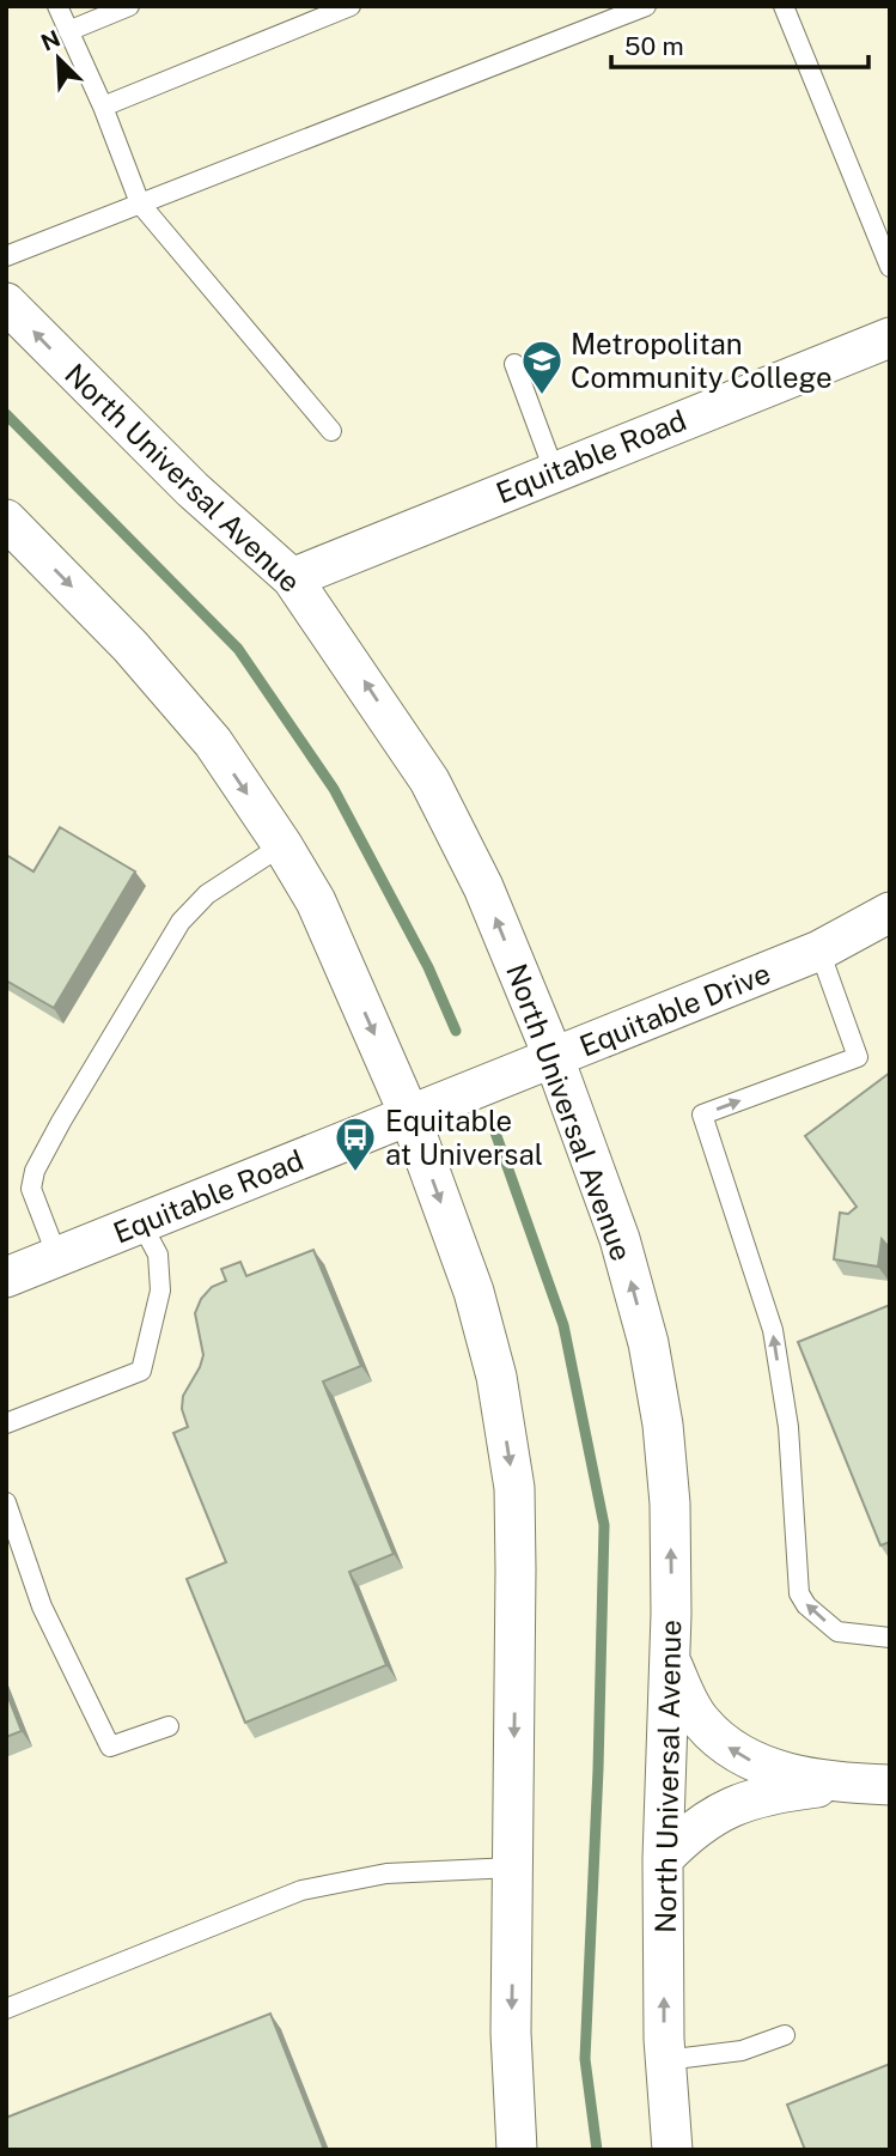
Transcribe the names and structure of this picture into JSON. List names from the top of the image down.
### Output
{
  "streets": {
    "street": ["Equitable Road", "North Universal Avenue", "Equitable Drive"]
  },
  "crossings": [
    ["Equitable Road", "North Universal Avenue"],
    ["Equitable Road", "Equitable Drive"],
    ["North Universal Avenue", "Equitable Drive"]
  ],
  "places": {
    "school or university": ["Metropolitan Community College"],
    "bus stop": ["Equitable at Universal"]
  },
  "scale_bar": "50 m",
  "north": "top left"
}
